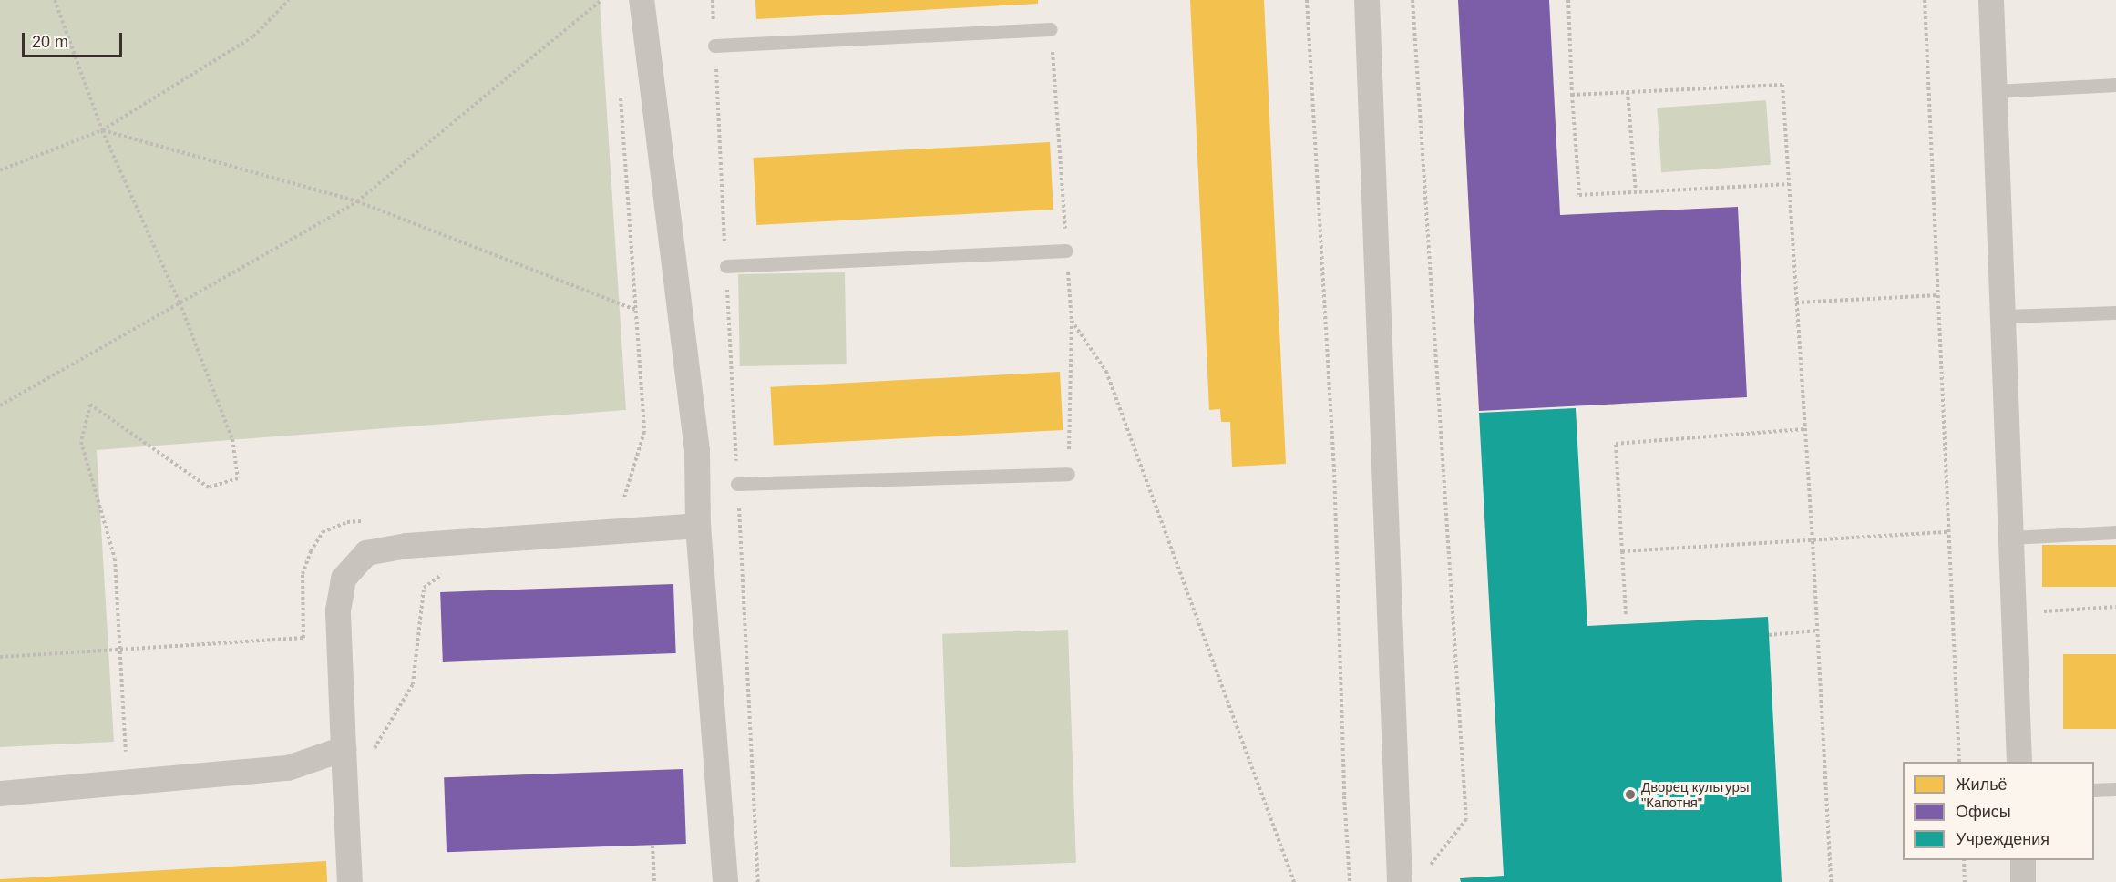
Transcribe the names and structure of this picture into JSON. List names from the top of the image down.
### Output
{
  "places": ["Дворец культуры \"Капотня\""],
  "legend": ["Жильё", "Офисы", "Учреждения"],
  "scale_bar": "20 m"
}
